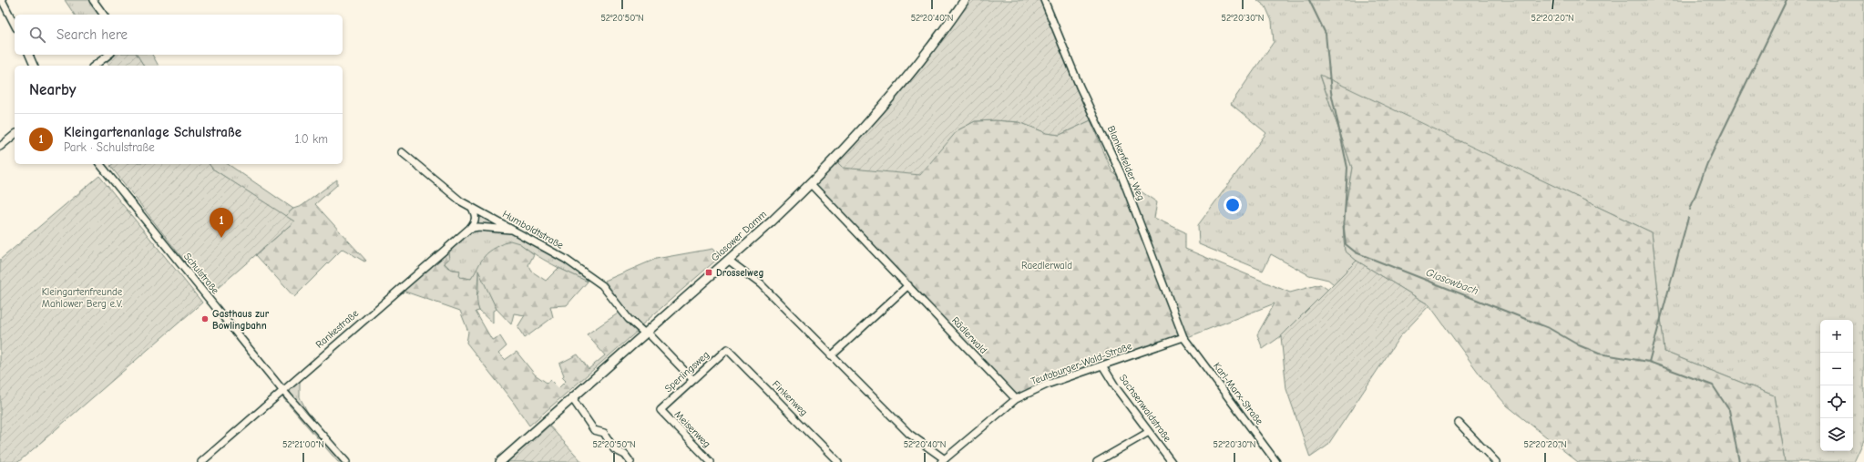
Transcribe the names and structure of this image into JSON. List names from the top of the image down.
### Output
{
  "streets": {
    "street": [
      "Blankenfelder Weg",
      "Humboldtstraße",
      "Glasower Damm",
      "Schulstraße",
      "Rankestraße",
      "Rädlerwald",
      "Teutoburger-Wald-Straße",
      "Sperlingsweg",
      "Karl-Marx-Straße",
      "Finkenweg",
      "Sachsenwaldstraße",
      "Meisenweg"
    ]
  },
  "crossings": [
    ["Blankenfelder Weg", "Teutoburger-Wald-Straße"],
    ["Blankenfelder Weg", "Karl-Marx-Straße"],
    ["Humboldtstraße", "Glasower Damm"],
    ["Humboldtstraße", "Sperlingsweg"],
    ["Glasower Damm", "Rädlerwald"],
    ["Schulstraße", "Rankestraße"],
    ["Rädlerwald", "Teutoburger-Wald-Straße"],
    ["Teutoburger-Wald-Straße", "Karl-Marx-Straße"],
    ["Teutoburger-Wald-Straße", "Sachsenwaldstraße"],
    ["Sperlingsweg", "Finkenweg"],
    ["Sperlingsweg", "Meisenweg"]
  ],
  "water": ["Glasowbach"],
  "parks": ["Raedlerwald", "Kleingartenfreunde Mahlower Berg e.V."],
  "places": {
    "transit": ["Drosselweg"],
    "other": ["Gasthaus zur Bowlingbahn"]
  },
  "page": {
    "search": "Search here",
    "heading": "Nearby",
    "list": [
      {
        "mark": "1",
        "name": "Kleingartenanlage Schulstraße",
        "note": "Park · Schulstraße",
        "value": "1.0 km"
      }
    ],
    "pins": "1",
    "map_buttons": ["+", "−"]
  },
  "coordinates": [
    "52°20'50\"N",
    "52°20'40\"N",
    "52°20'30\"N",
    "52°20'20\"N",
    "52°21'00\"N"
  ]
}
